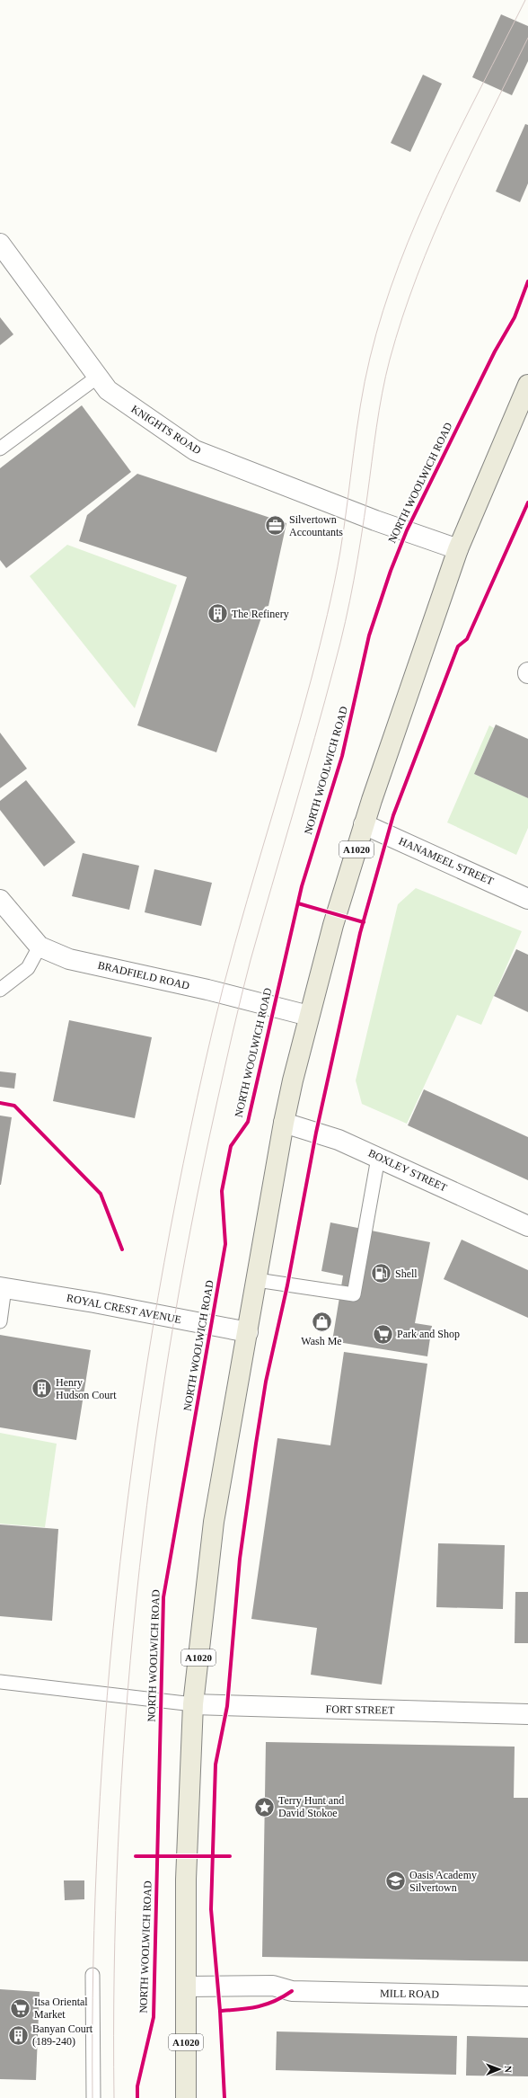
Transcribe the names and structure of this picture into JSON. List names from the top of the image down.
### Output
{
  "streets": {
    "main road": ["A1020"],
    "street": [
      "KNIGHTS ROAD",
      "HANAMEEL STREET",
      "BRADFIELD ROAD",
      "BOXLEY STREET",
      "ROYAL CREST AVENUE",
      "FORT STREET",
      "MILL ROAD"
    ],
    "cycle path": ["NORTH WOOLWICH ROAD"]
  },
  "crossings": [
    ["KNIGHTS ROAD", "A1020"],
    ["A1020", "HANAMEEL STREET"],
    ["A1020", "BRADFIELD ROAD"],
    ["A1020", "BOXLEY STREET"],
    ["A1020", "ROYAL CREST AVENUE"],
    ["A1020", "FORT STREET"],
    ["A1020", "MILL ROAD"]
  ],
  "places": {
    "office": ["Silvertown Accountants"],
    "building": ["The Refinery", "Henry Hudson Court", "Banyan Court (189-240)"],
    "fuel station": ["Shell"],
    "shop": ["Wash Me"],
    "supermarket": ["Park and Shop", "Itsa Oriental Market"],
    "place": ["Terry Hunt and David Stokoe"],
    "school or university": ["Oasis Academy Silvertown"]
  },
  "north": "right"
}
